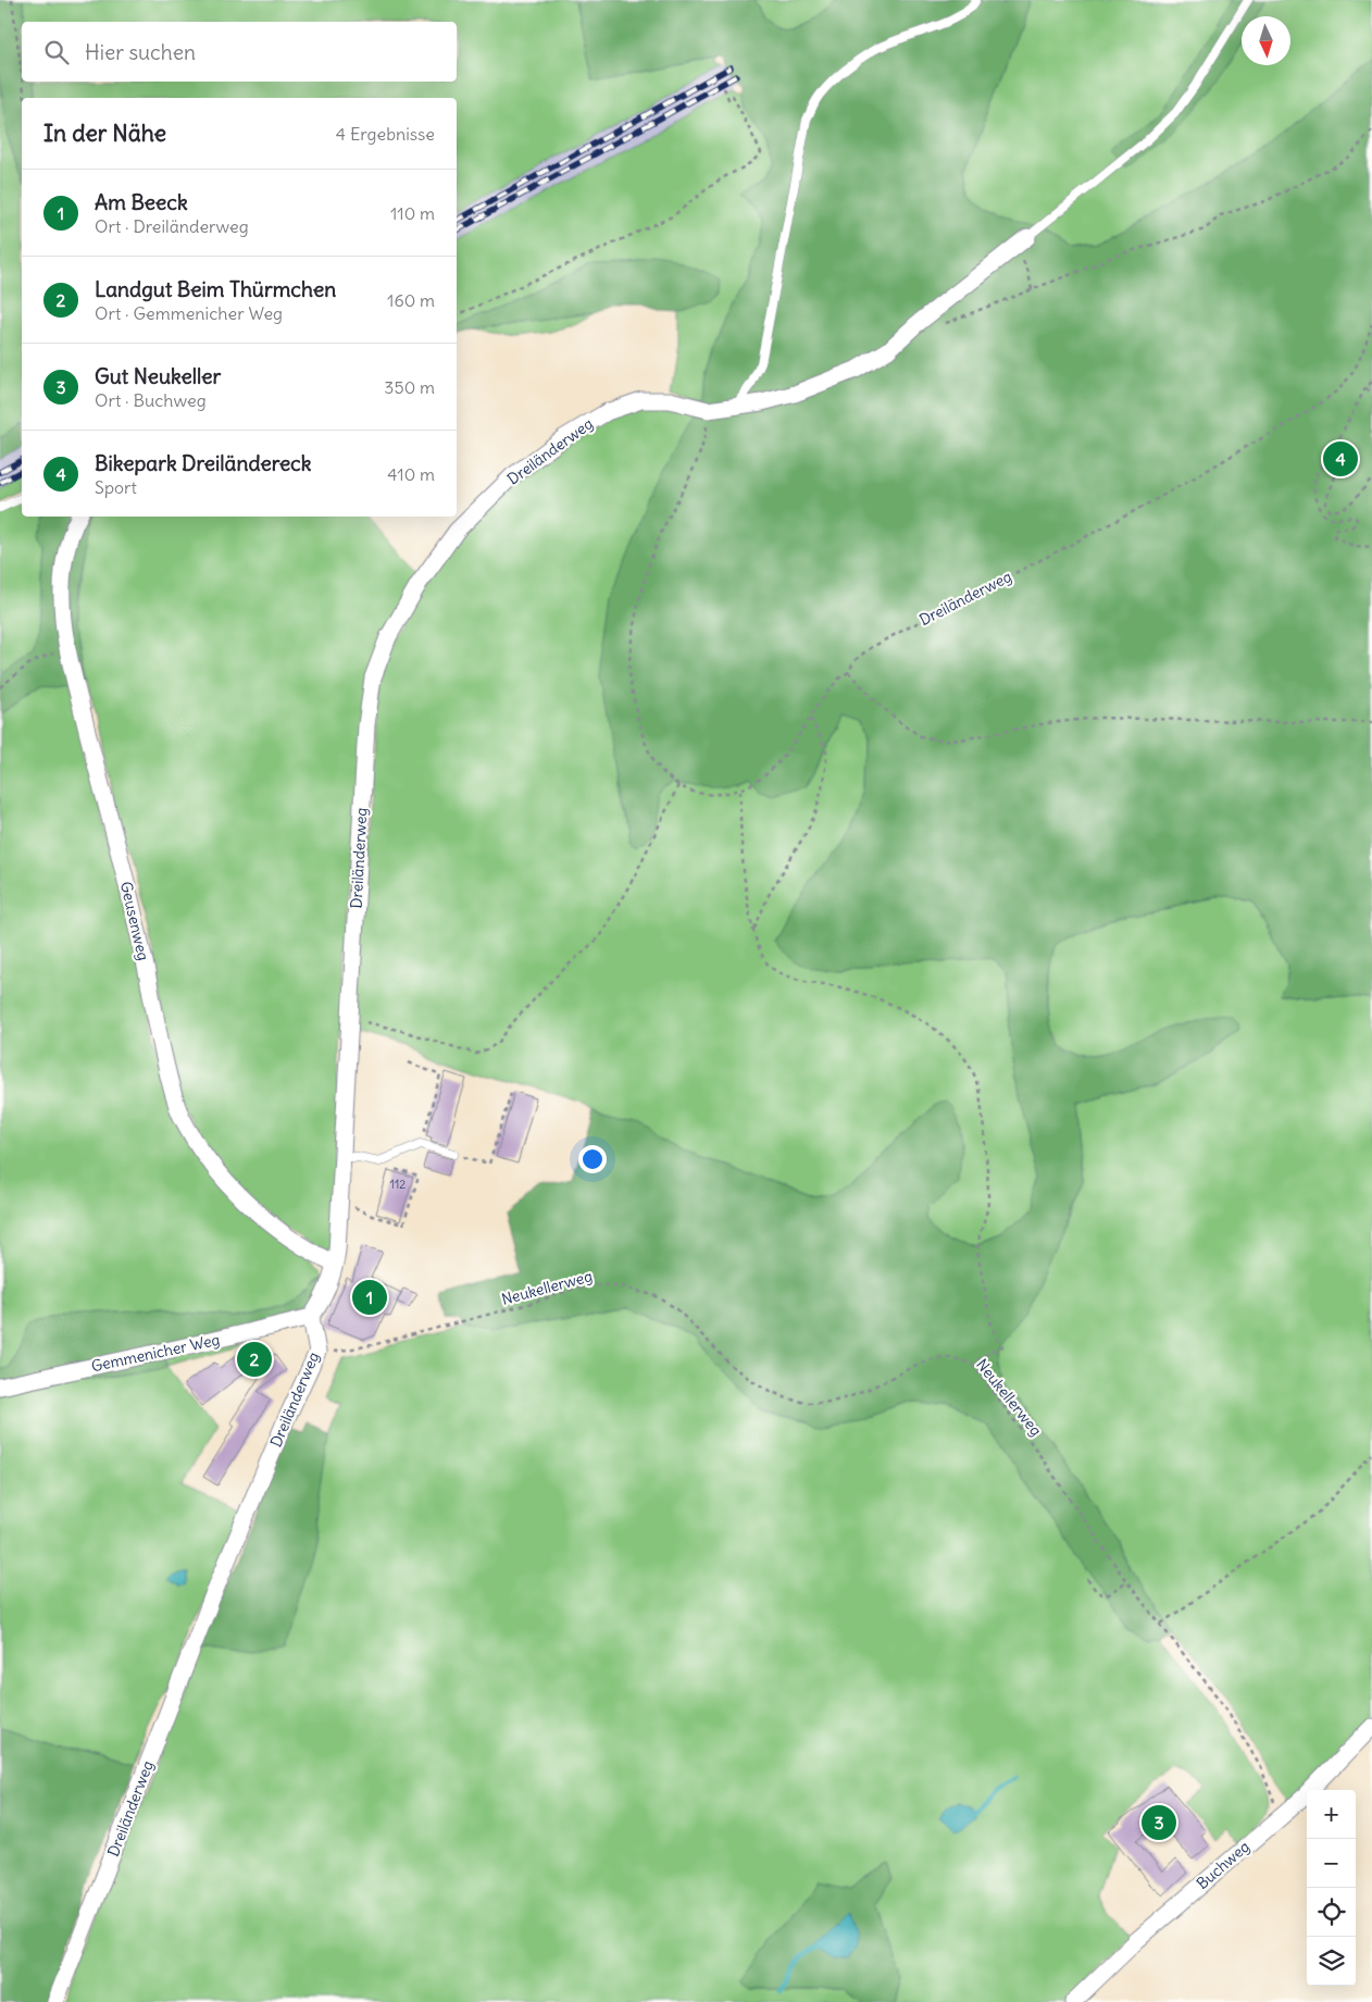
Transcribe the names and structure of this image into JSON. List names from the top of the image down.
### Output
{
  "streets": {
    "street": [
      "Dreiländerweg",
      "Geusenweg",
      "Gemmenicher Weg",
      "Buchweg"
    ],
    "path": ["Neukellerweg"]
  },
  "crossings": [
    ["Dreiländerweg", "Geusenweg"],
    ["Dreiländerweg", "Neukellerweg"],
    ["Dreiländerweg", "Gemmenicher Weg"],
    ["Neukellerweg", "Buchweg"]
  ],
  "house_numbers": ["112"],
  "north": "bottom",
  "page": {
    "search": "Hier suchen",
    "heading": ["In der Nähe", "4 Ergebnisse"],
    "list": [
      {
        "mark": "1",
        "name": "Am Beeck",
        "note": "Ort · Dreiländerweg",
        "value": "110 m"
      },
      {
        "mark": "2",
        "name": "Landgut Beim Thürmchen",
        "note": "Ort · Gemmenicher Weg",
        "value": "160 m"
      },
      {
        "mark": "3",
        "name": "Gut Neukeller",
        "note": "Ort · Buchweg",
        "value": "350 m"
      },
      {
        "mark": "4",
        "name": "Bikepark Dreiländereck",
        "note": "Sport",
        "value": "410 m"
      }
    ],
    "pins": [
      "4",
      "1",
      "2",
      "3"
    ],
    "map_buttons": ["+", "−"]
  }
}
